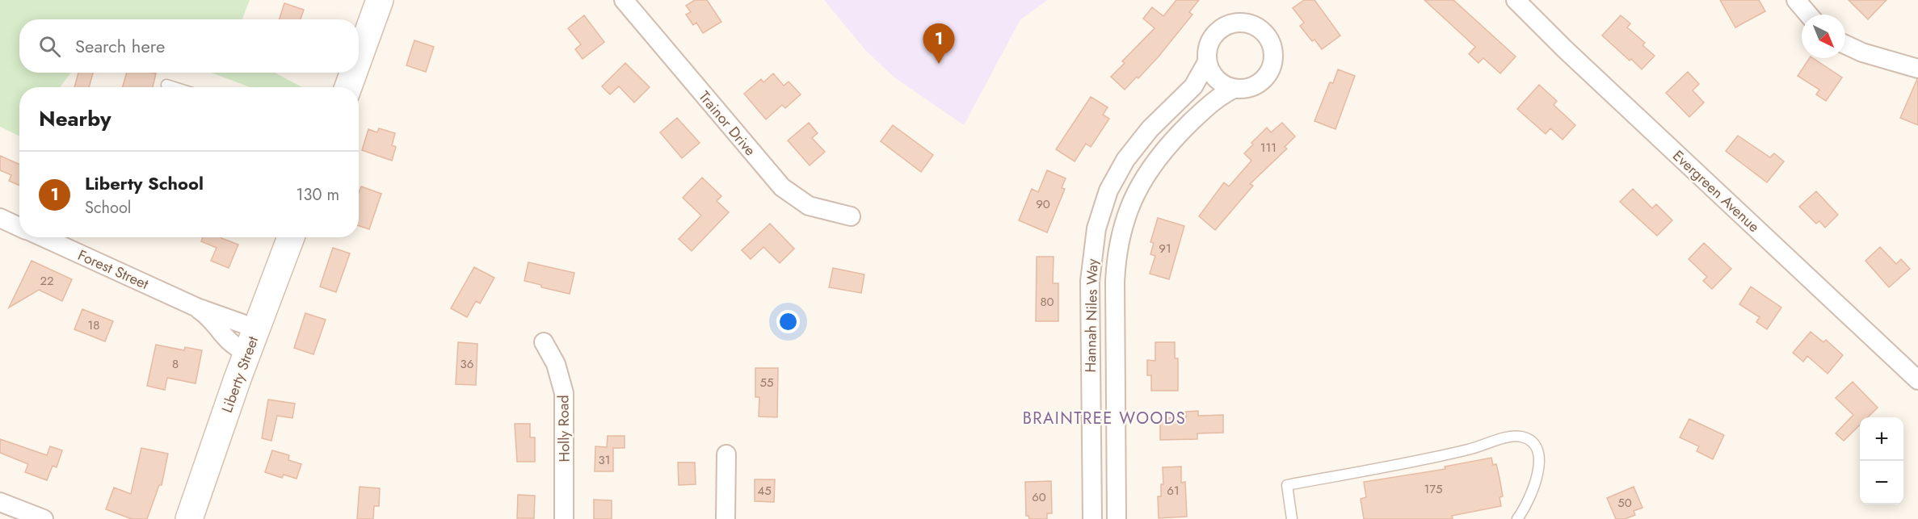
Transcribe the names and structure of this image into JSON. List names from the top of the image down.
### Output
{
  "streets": {
    "main road": ["Liberty Street"],
    "street": [
      "Trainor Drive",
      "Evergreen Avenue",
      "Forest Street",
      "Hannah Niles Way",
      "Holly Road"
    ]
  },
  "crossings": [
    ["Forest Street", "Liberty Street"]
  ],
  "districts": ["BRAINTREE WOODS"],
  "house_numbers": [
    "111",
    "90",
    "91",
    "22",
    "80",
    "18",
    "8",
    "36",
    "55",
    "31",
    "175",
    "45",
    "61",
    "60",
    "50"
  ],
  "north": "bottom right",
  "page": {
    "search": "Search here",
    "pins": "1",
    "heading": "Nearby",
    "list": [
      {
        "mark": "1",
        "name": "Liberty School",
        "note": "School",
        "value": "130 m"
      }
    ],
    "map_buttons": ["+", "−"]
  }
}
